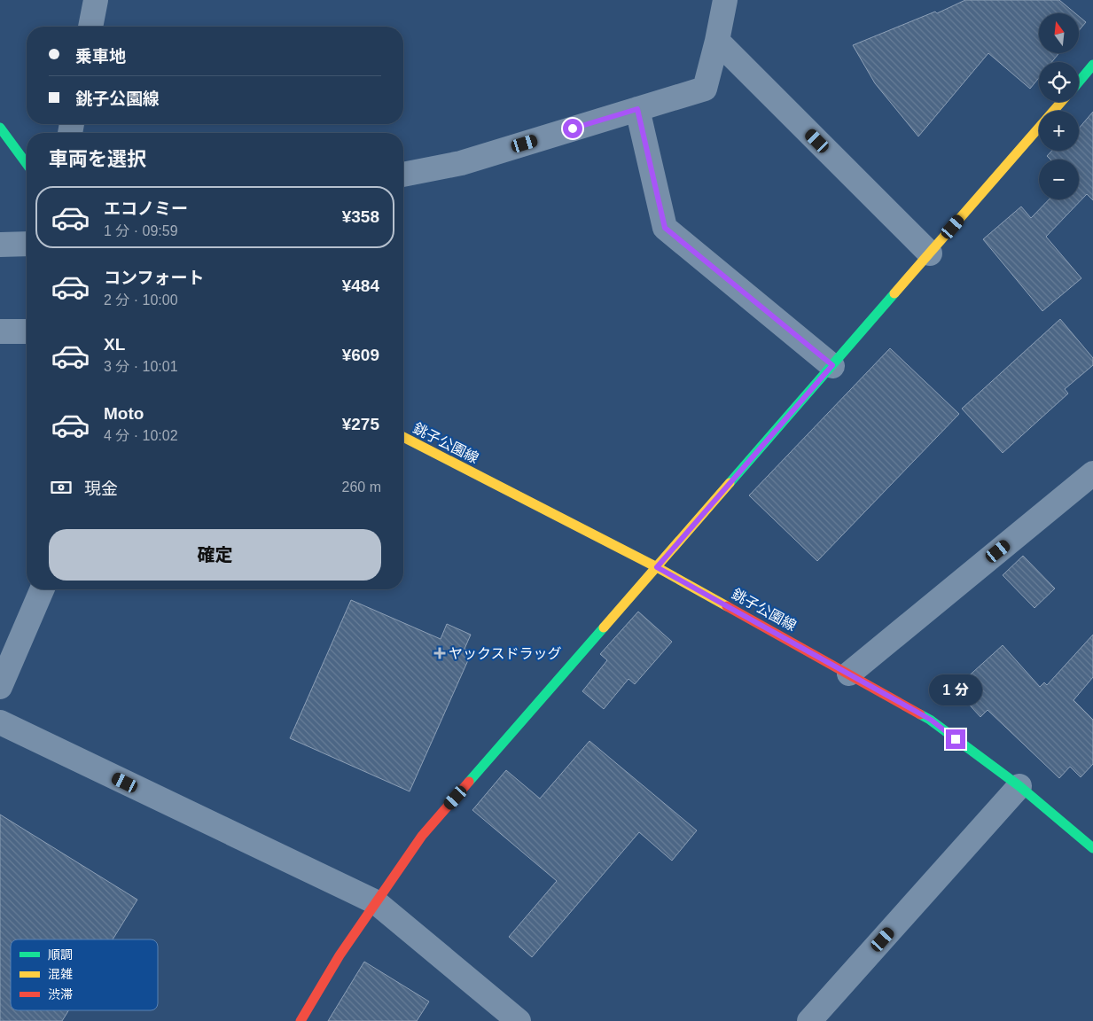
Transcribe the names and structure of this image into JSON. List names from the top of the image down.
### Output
{
  "streets": {
    "street": ["銚子公園線"]
  },
  "places": {
    "health": ["ヤックスドラッグ"]
  },
  "legend": ["順調", "混雑", "渋滞"],
  "north": "top",
  "page": {
    "map_buttons": ["+", "−"],
    "banner": ["乗車地", "銚子公園線"],
    "heading": "車両を選択",
    "list": [
      {
        "name": "エコノミー",
        "note": "1 分 · 09:59",
        "value": "¥358"
      },
      {
        "name": "コンフォート",
        "note": "2 分 · 10:00",
        "value": "¥484"
      },
      {
        "name": "XL",
        "note": "3 分 · 10:01",
        "value": "¥609"
      },
      {
        "name": "Moto",
        "note": "4 分 · 10:02",
        "value": "¥275"
      }
    ],
    "pay": ["現金", "260 m"],
    "buttons": "確定",
    "bubble": "1 分"
  }
}
